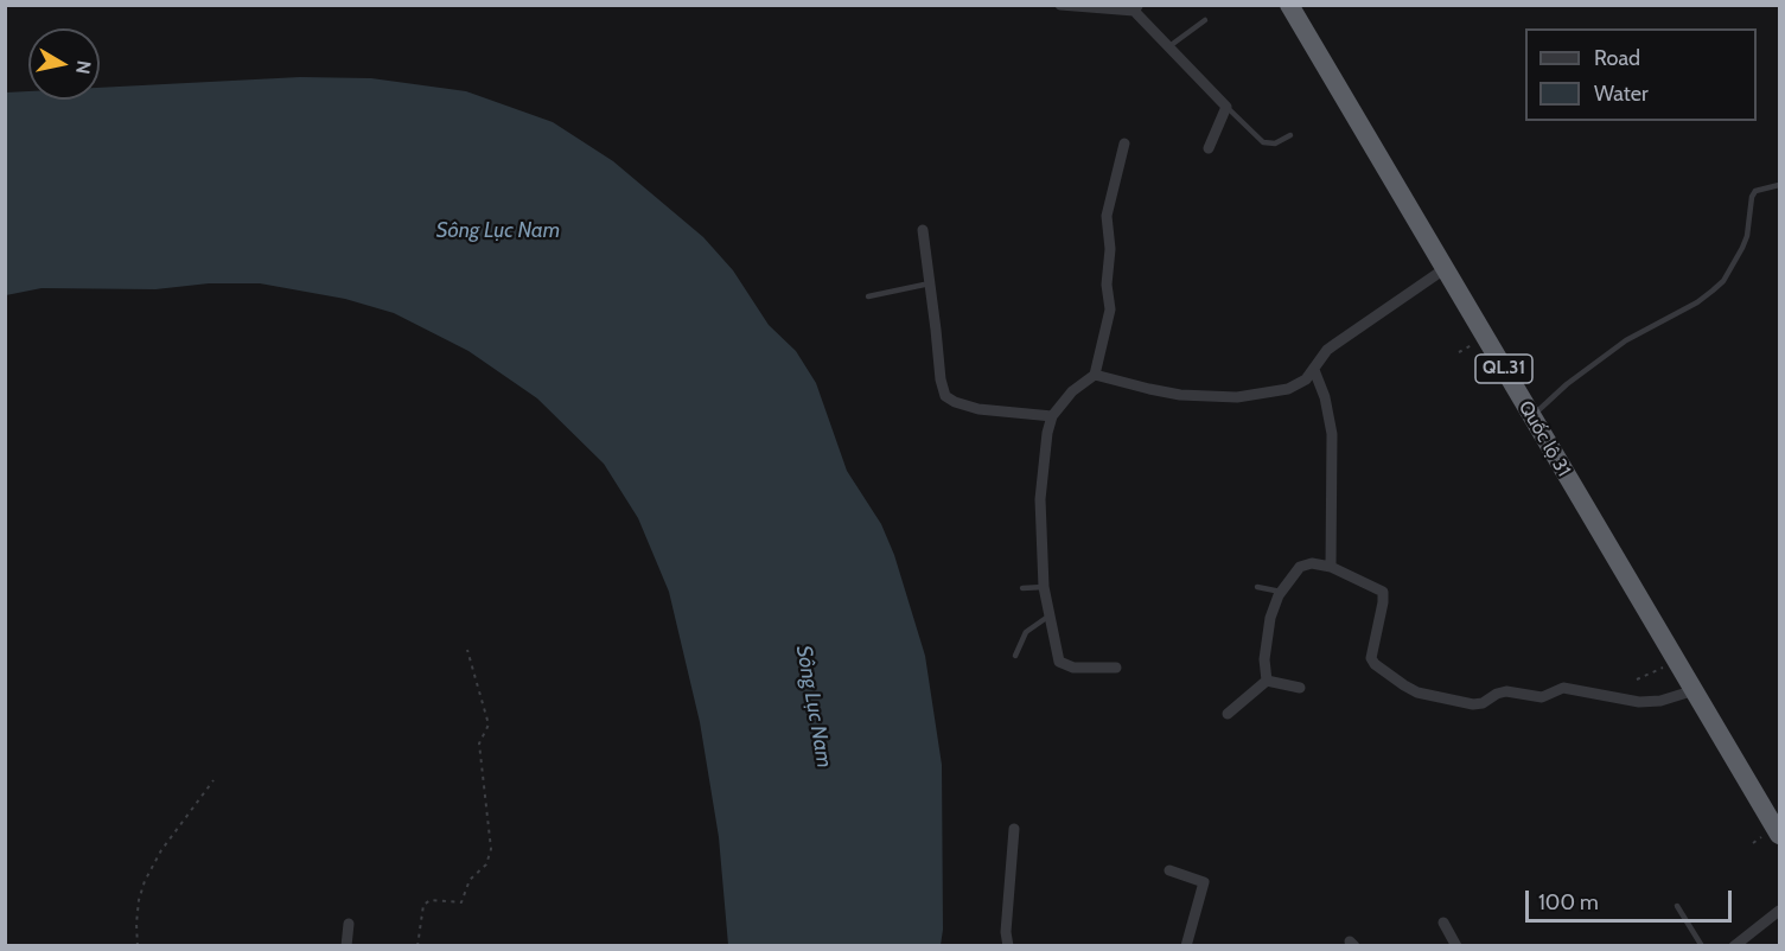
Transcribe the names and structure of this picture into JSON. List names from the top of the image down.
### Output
{
  "streets": {
    "highway": ["QL.31", "Quốc lộ 31"]
  },
  "water": ["Sông Lục Nam"],
  "legend": ["Road", "Water"],
  "scale_bar": "100 m",
  "north": "right"
}
